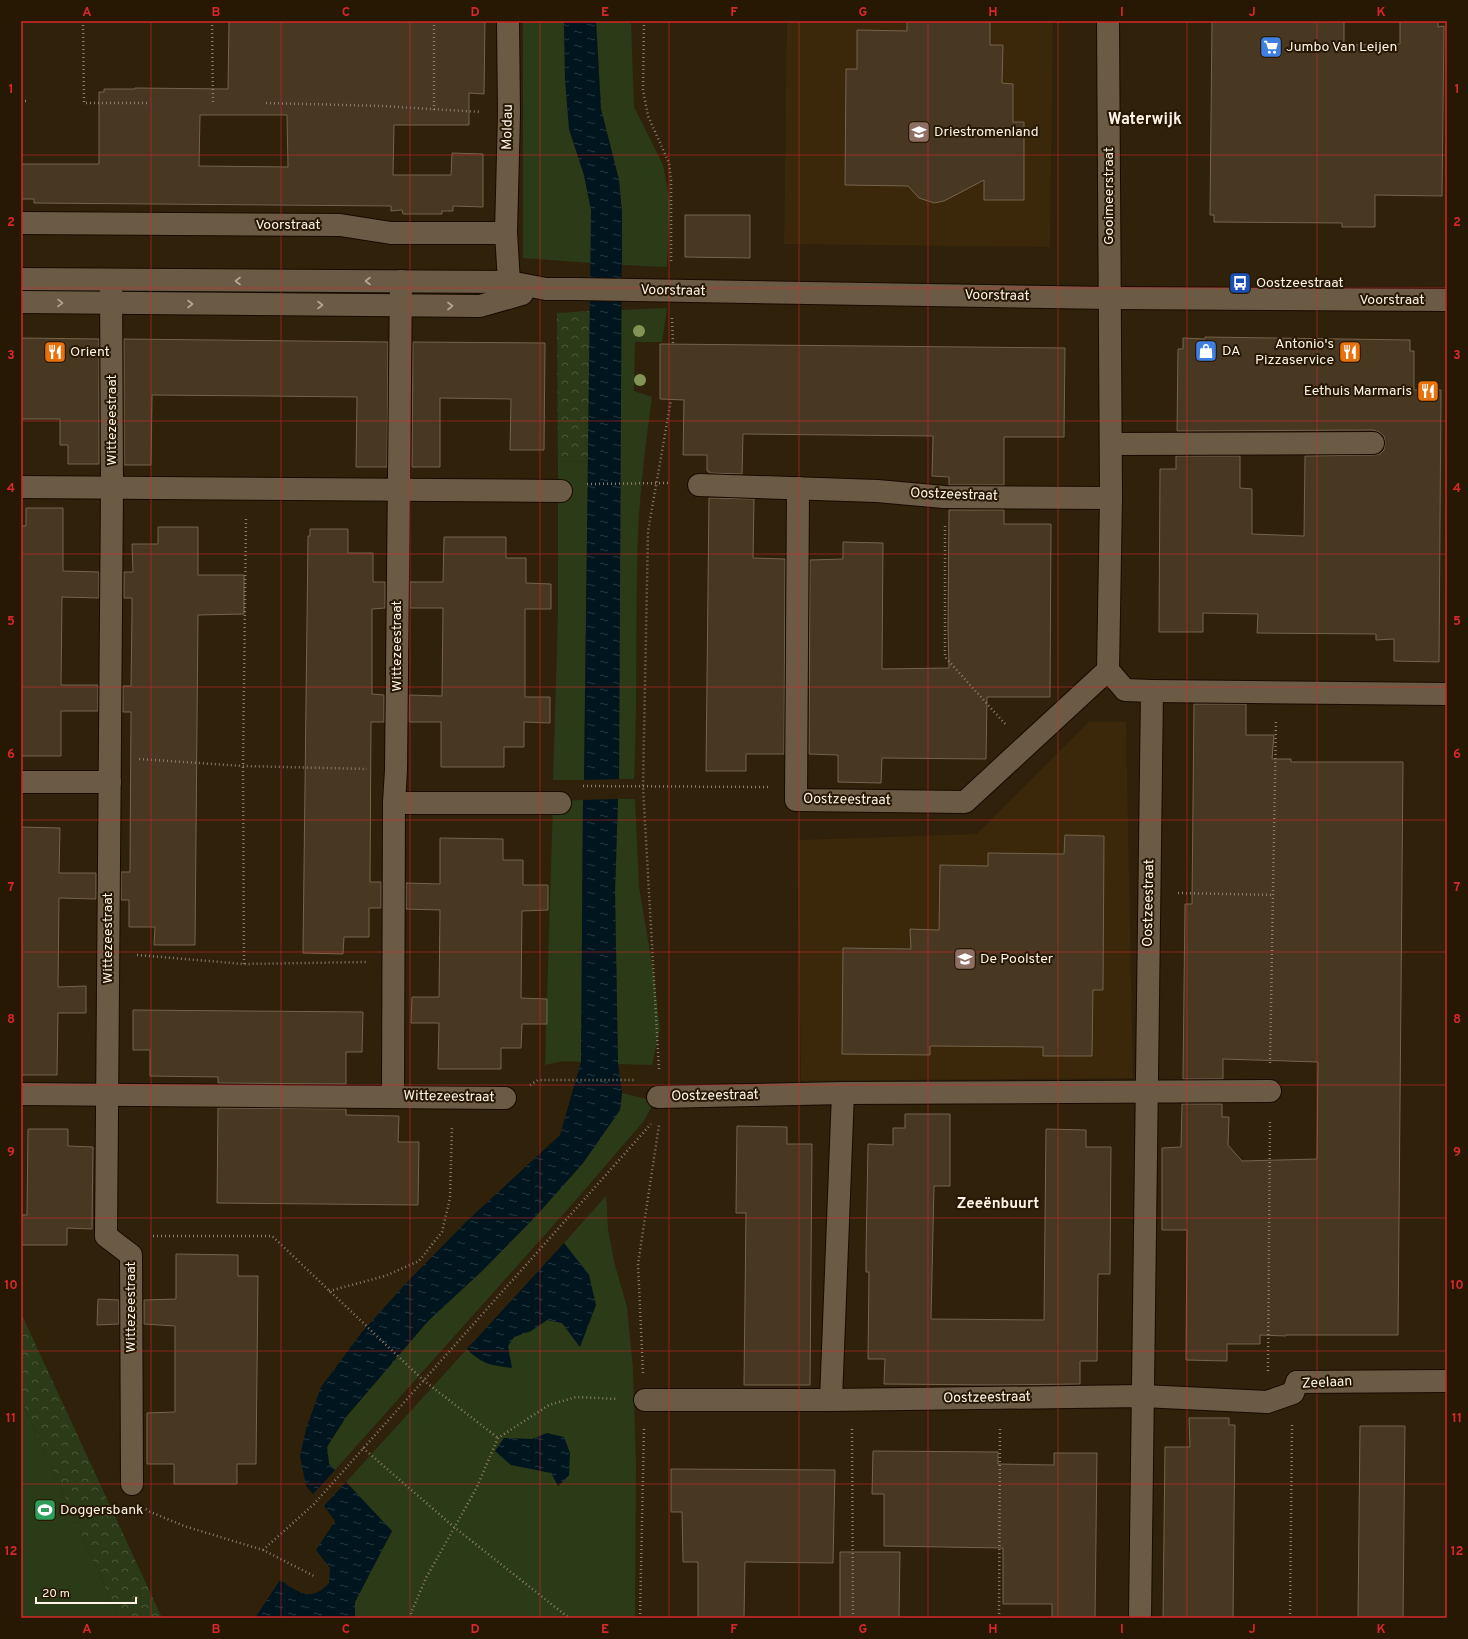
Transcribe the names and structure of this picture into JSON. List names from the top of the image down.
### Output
{
  "streets": {
    "street": [
      "Moldau",
      "Gooimeerstraat",
      "Voorstraat",
      "Wittezeestraat",
      "Oostzeestraat",
      "Zeelaan"
    ]
  },
  "crossings": [
    ["Moldau", "Voorstraat"],
    ["Gooimeerstraat", "Voorstraat"],
    ["Voorstraat", "Wittezeestraat"],
    ["Oostzeestraat", "Zeelaan"]
  ],
  "districts": ["Waterwijk", "Zeeënbuurt"],
  "places": {
    "supermarket": ["Jumbo Van Leijen"],
    "school or university": ["Driestromenland", "De Poolster"],
    "bus stop": ["Oostzeestraat"],
    "shop": ["DA"],
    "restaurant": ["Orient", "Antonio's Pizzaservice", "Eethuis Marmaris"],
    "sports": ["Doggersbank"]
  },
  "scale_bar": "20 m",
  "grid": {
    "columns": [
      "A",
      "B",
      "C",
      "D",
      "E",
      "F",
      "G",
      "H",
      "I",
      "J",
      "K"
    ],
    "rows": [
      "1",
      "2",
      "3",
      "4",
      "5",
      "6",
      "7",
      "8",
      "9",
      "10",
      "11",
      "12"
    ]
  }
}
